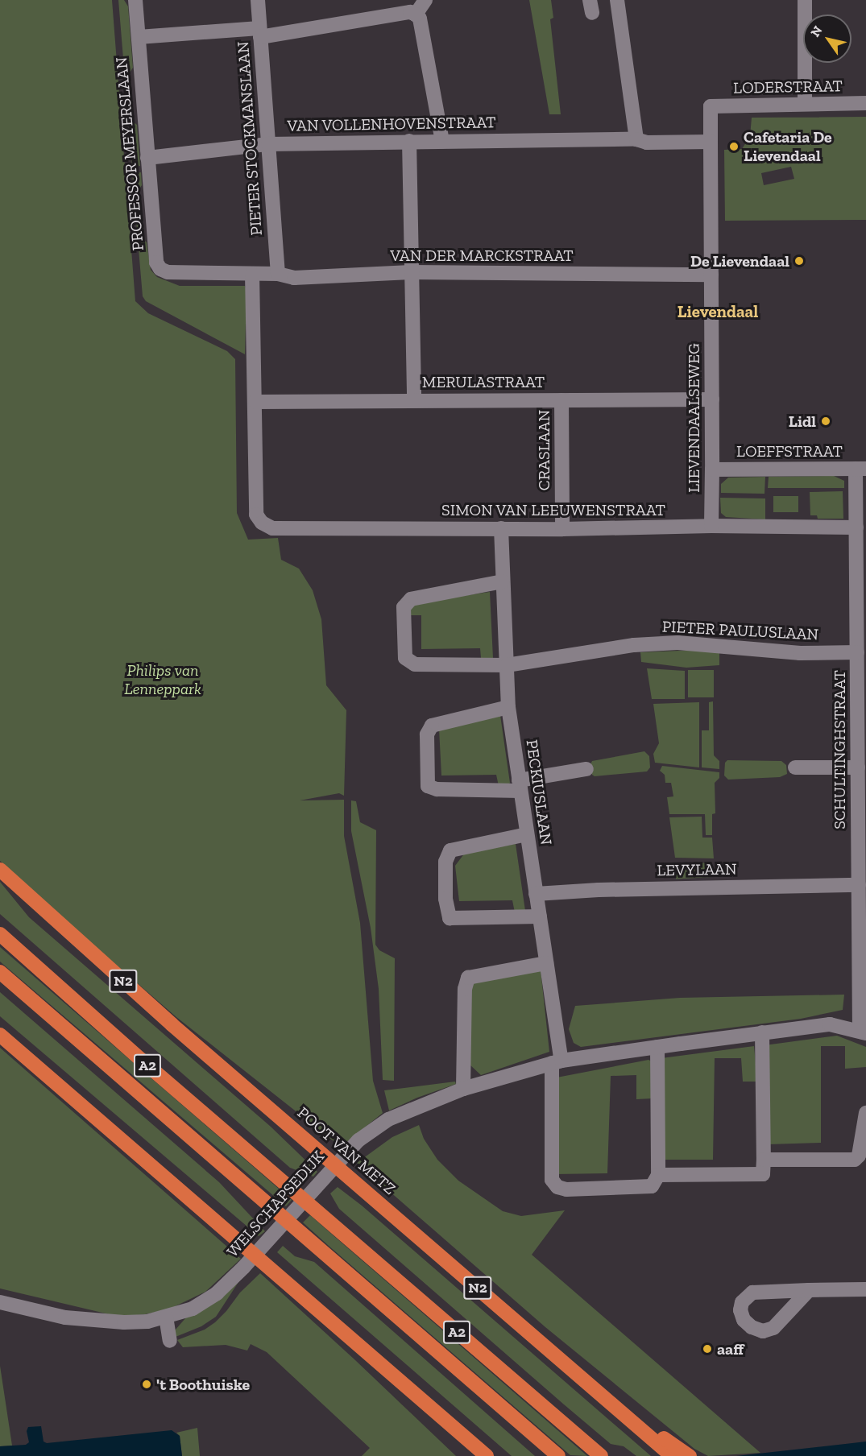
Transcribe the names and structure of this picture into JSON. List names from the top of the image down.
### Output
{
  "streets": {
    "highway": ["N2", "A2", "POOT VAN METZ"],
    "street": [
      "LODERSTRAAT",
      "VAN VOLLENHOVENSTRAAT",
      "PIETER STOCKMANSLAAN",
      "PROFESSOR MEYERSLAAN",
      "VAN DER MARCKSTRAAT",
      "MERULASTRAAT",
      "LIEVENDAALSEWEG",
      "CRASLAAN",
      "LOEFFSTRAAT",
      "SIMON VAN LEEUWENSTRAAT",
      "PIETER PAULUSLAAN",
      "SCHULTINGHSTRAAT",
      "PECKIUSLAAN",
      "LEVYLAAN",
      "WELSCHAPSEDIJK"
    ]
  },
  "crossings": [
    ["LODERSTRAAT", "LIEVENDAALSEWEG"],
    ["VAN VOLLENHOVENSTRAAT", "PIETER STOCKMANSLAAN"],
    ["VAN VOLLENHOVENSTRAAT", "PROFESSOR MEYERSLAAN"],
    ["PIETER STOCKMANSLAAN", "VAN DER MARCKSTRAAT"],
    ["PROFESSOR MEYERSLAAN", "VAN DER MARCKSTRAAT"],
    ["VAN DER MARCKSTRAAT", "LIEVENDAALSEWEG"],
    ["MERULASTRAAT", "LIEVENDAALSEWEG"],
    ["MERULASTRAAT", "CRASLAAN"],
    ["MERULASTRAAT", "SIMON VAN LEEUWENSTRAAT"],
    ["LIEVENDAALSEWEG", "LOEFFSTRAAT"],
    ["LIEVENDAALSEWEG", "SIMON VAN LEEUWENSTRAAT"],
    ["CRASLAAN", "SIMON VAN LEEUWENSTRAAT"],
    ["LOEFFSTRAAT", "SCHULTINGHSTRAAT"],
    ["SIMON VAN LEEUWENSTRAAT", "SCHULTINGHSTRAAT"],
    ["SIMON VAN LEEUWENSTRAAT", "PECKIUSLAAN"],
    ["PIETER PAULUSLAAN", "SCHULTINGHSTRAAT"],
    ["PIETER PAULUSLAAN", "PECKIUSLAAN"],
    ["SCHULTINGHSTRAAT", "LEVYLAAN"],
    ["SCHULTINGHSTRAAT", "WELSCHAPSEDIJK"],
    ["PECKIUSLAAN", "LEVYLAAN"],
    ["PECKIUSLAAN", "WELSCHAPSEDIJK"],
    ["N2", "POOT VAN METZ"]
  ],
  "districts": ["Lievendaal"],
  "parks": ["Philips van Lenneppark"],
  "places": [
    "Cafetaria De Lievendaal",
    "De Lievendaal",
    "Lidl",
    "aaff",
    "'t Boothuiske"
  ],
  "north": "top left"
}
